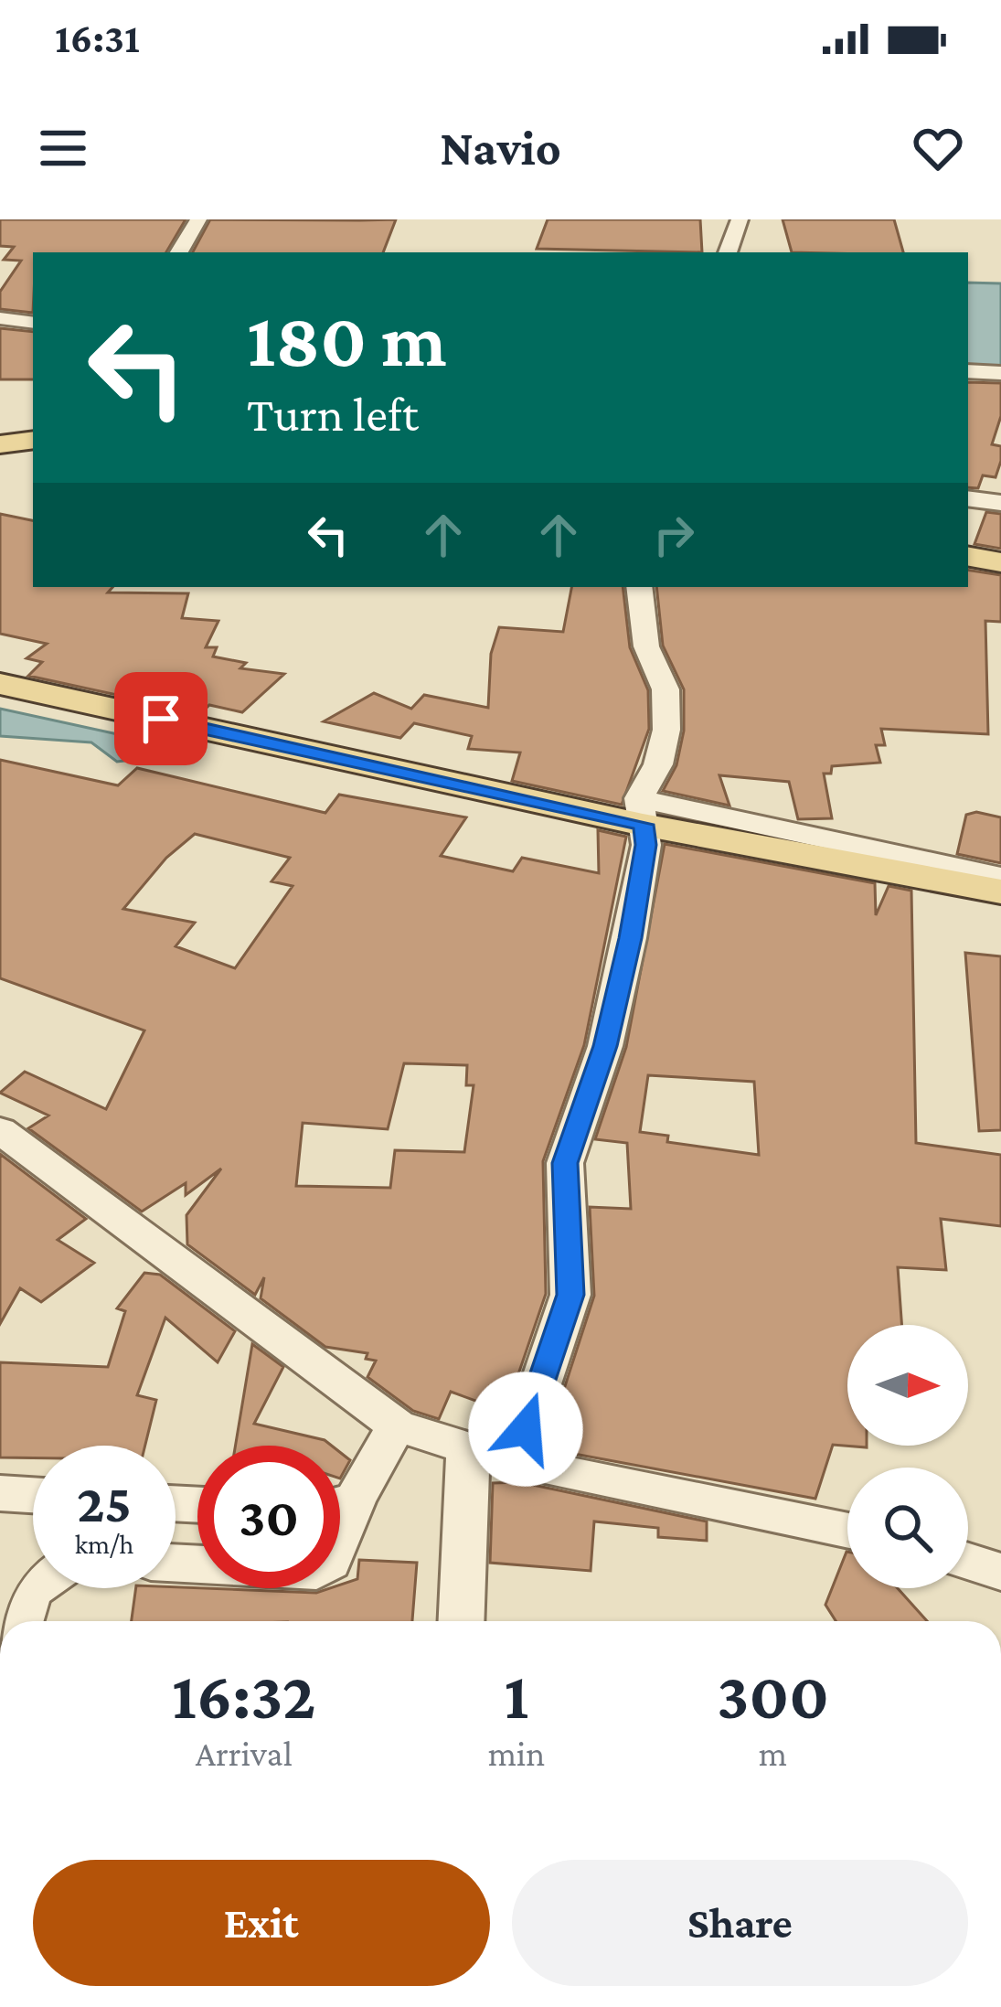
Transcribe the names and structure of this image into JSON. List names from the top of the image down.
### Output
{
  "north": "right",
  "page": {
    "status": "16:31",
    "header": "Navio",
    "turn": ["180 m", "Turn left"],
    "speed": "25 km/h",
    "limit": "30",
    "eta": [
      "16:32",
      "Arrival",
      "1",
      "min",
      "300",
      "m"
    ],
    "buttons": ["Exit", "Share"]
  }
}
